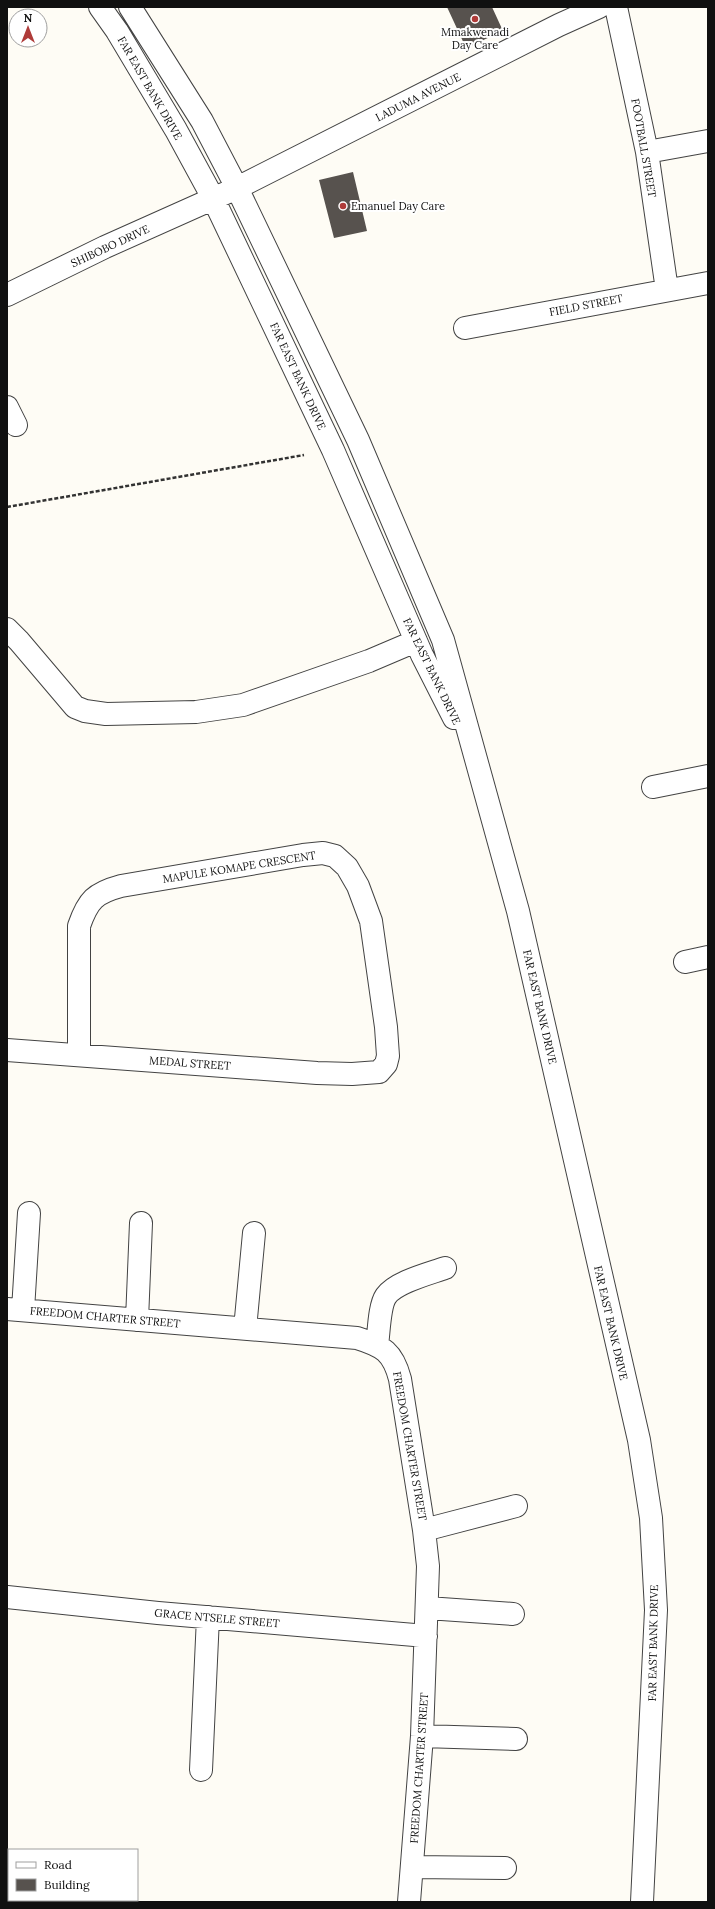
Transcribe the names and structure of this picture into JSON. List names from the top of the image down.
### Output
{
  "streets": {
    "street": [
      "FAR EAST BANK DRIVE",
      "LADUMA AVENUE",
      "FOOTBALL STREET",
      "SHIBOBO DRIVE",
      "FIELD STREET",
      "MAPULE KOMAPE CRESCENT",
      "MEDAL STREET",
      "FREEDOM CHARTER STREET",
      "GRACE NTSELE STREET"
    ]
  },
  "crossings": [
    ["FAR EAST BANK DRIVE", "LADUMA AVENUE"],
    ["FAR EAST BANK DRIVE", "SHIBOBO DRIVE"],
    ["LADUMA AVENUE", "SHIBOBO DRIVE"],
    ["FOOTBALL STREET", "FIELD STREET"],
    ["MAPULE KOMAPE CRESCENT", "MEDAL STREET"],
    ["FREEDOM CHARTER STREET", "GRACE NTSELE STREET"]
  ],
  "places": ["Mmakwenadi Day Care", "Emanuel Day Care"],
  "legend": ["Road", "Building"],
  "north": "top"
}
